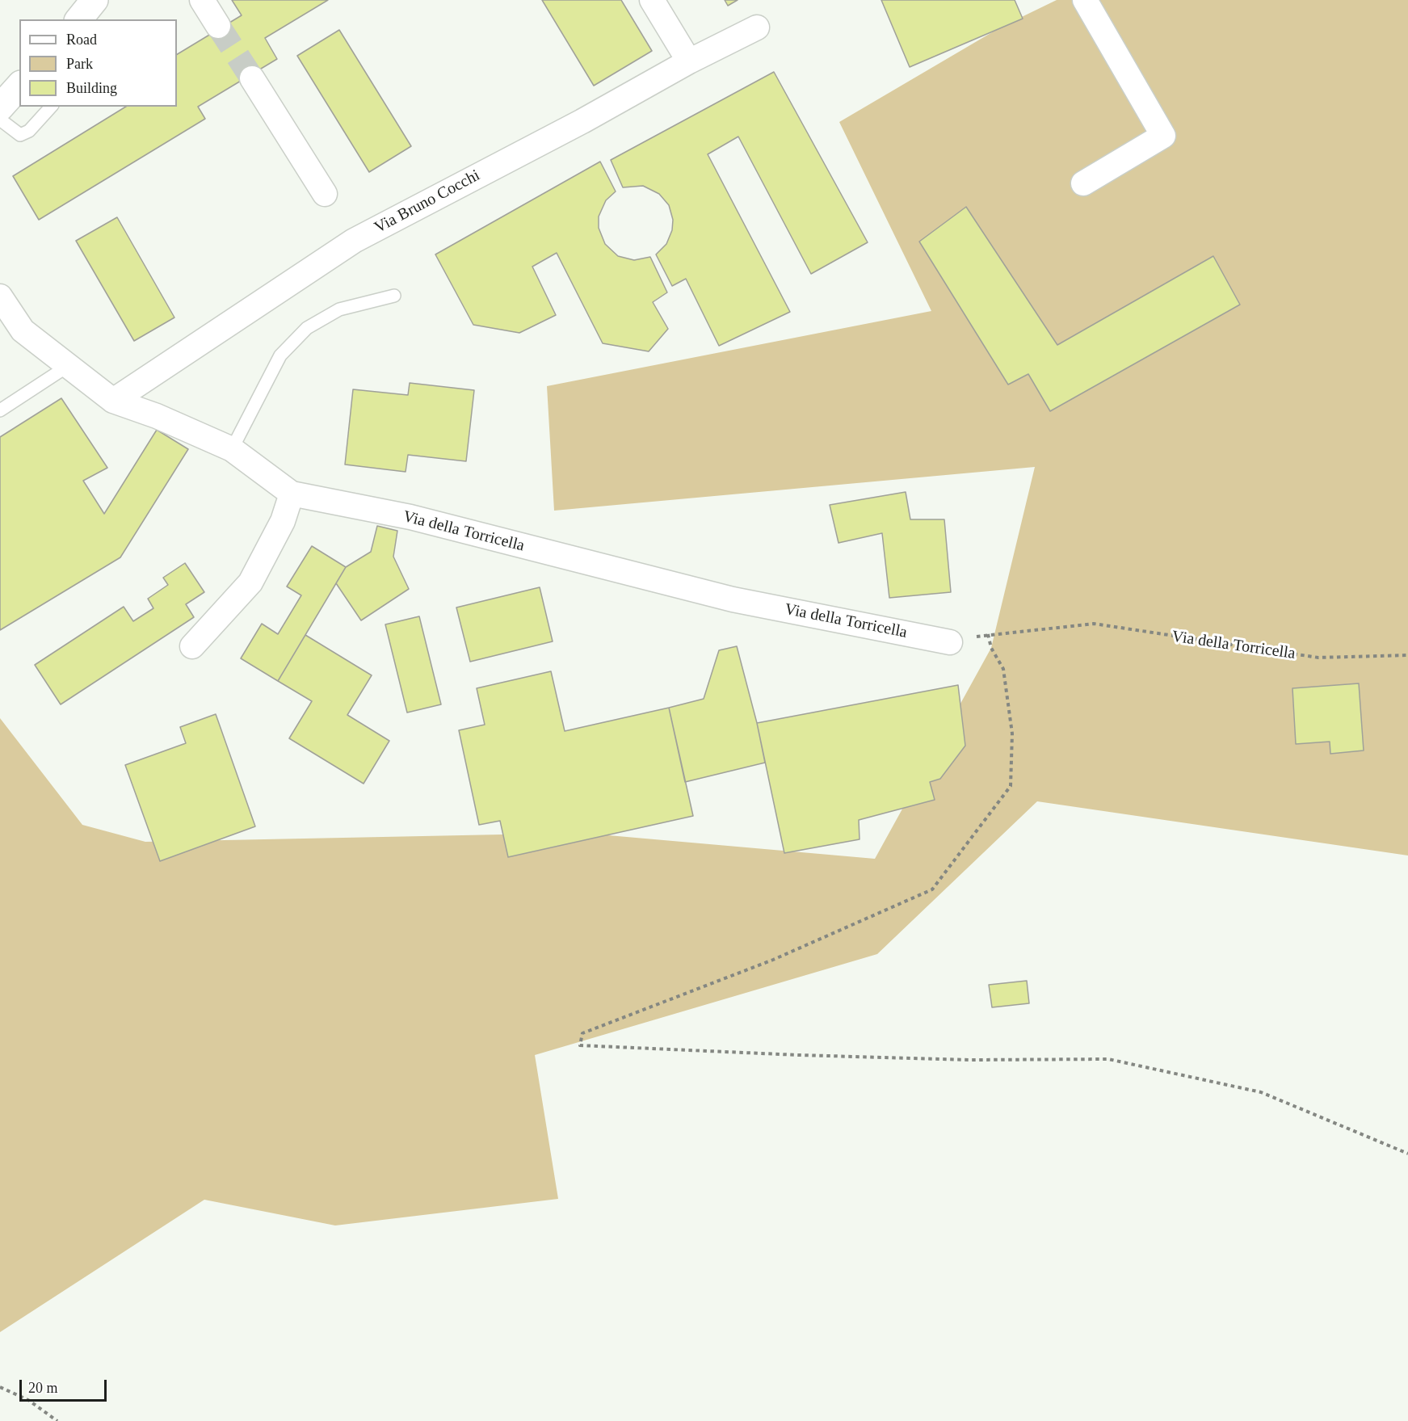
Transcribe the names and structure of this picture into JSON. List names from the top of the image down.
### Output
{
  "streets": {
    "street": ["Via Bruno Cocchi", "Via della Torricella"]
  },
  "crossings": [
    ["Via Bruno Cocchi", "Via della Torricella"]
  ],
  "legend": ["Road", "Park", "Building"],
  "scale_bar": "20 m"
}
